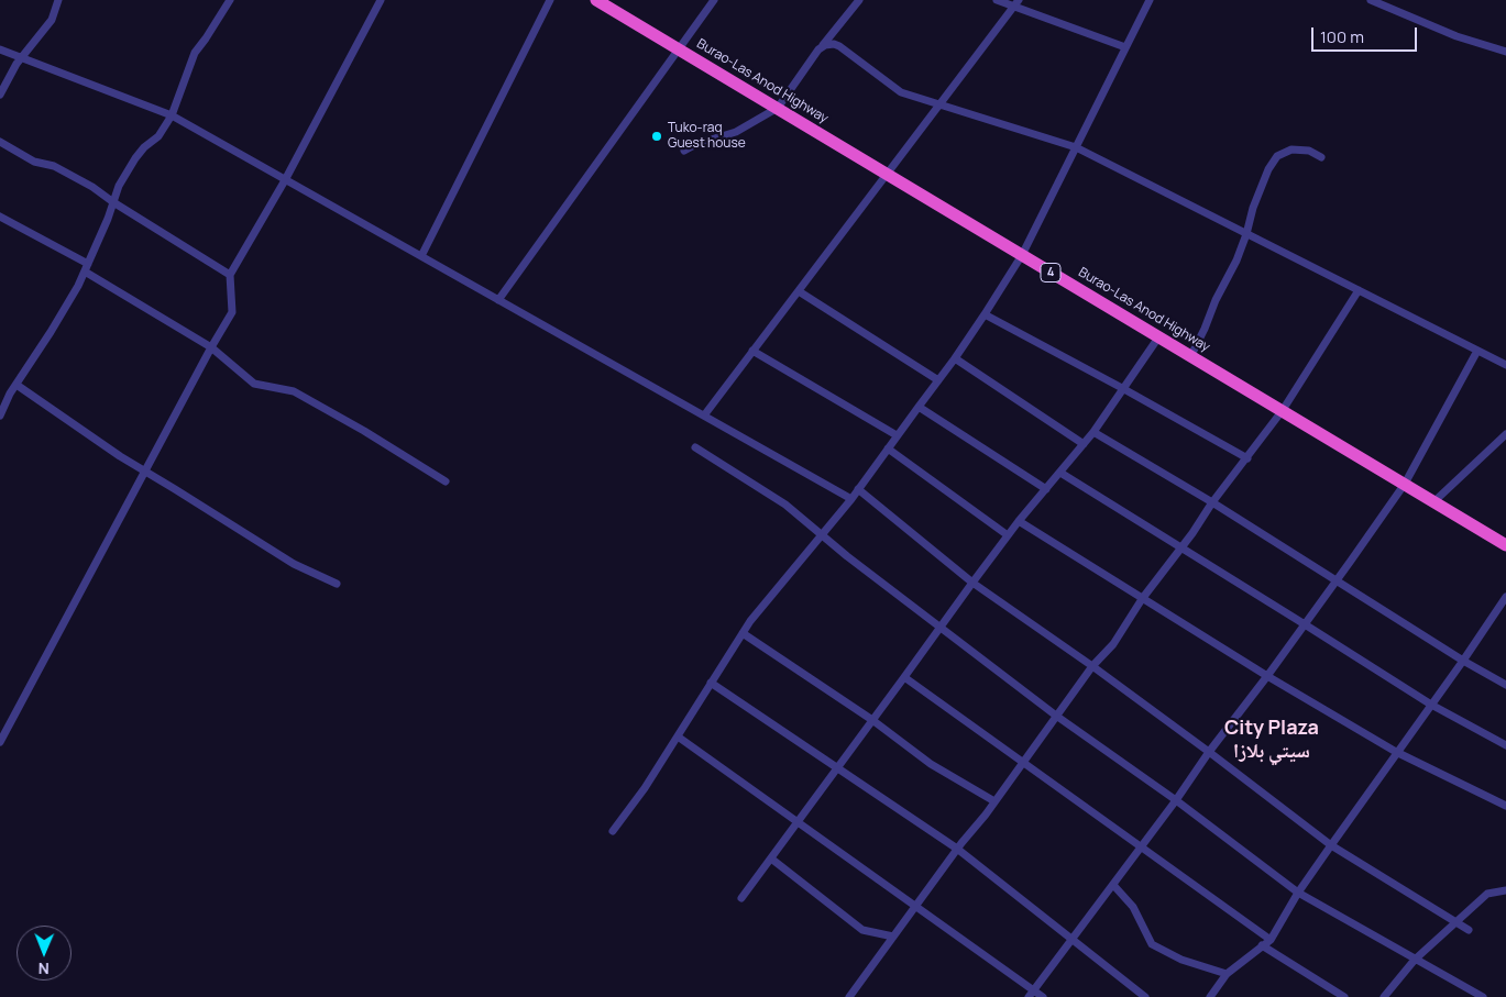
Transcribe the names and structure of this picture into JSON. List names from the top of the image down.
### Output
{
  "streets": {
    "highway": ["Burao-Las Anod Highway", "4"]
  },
  "districts": ["City Plaza سيتي بلازا"],
  "places": ["Tuko-raq Guest house"],
  "scale_bar": "100 m",
  "north": "bottom"
}
